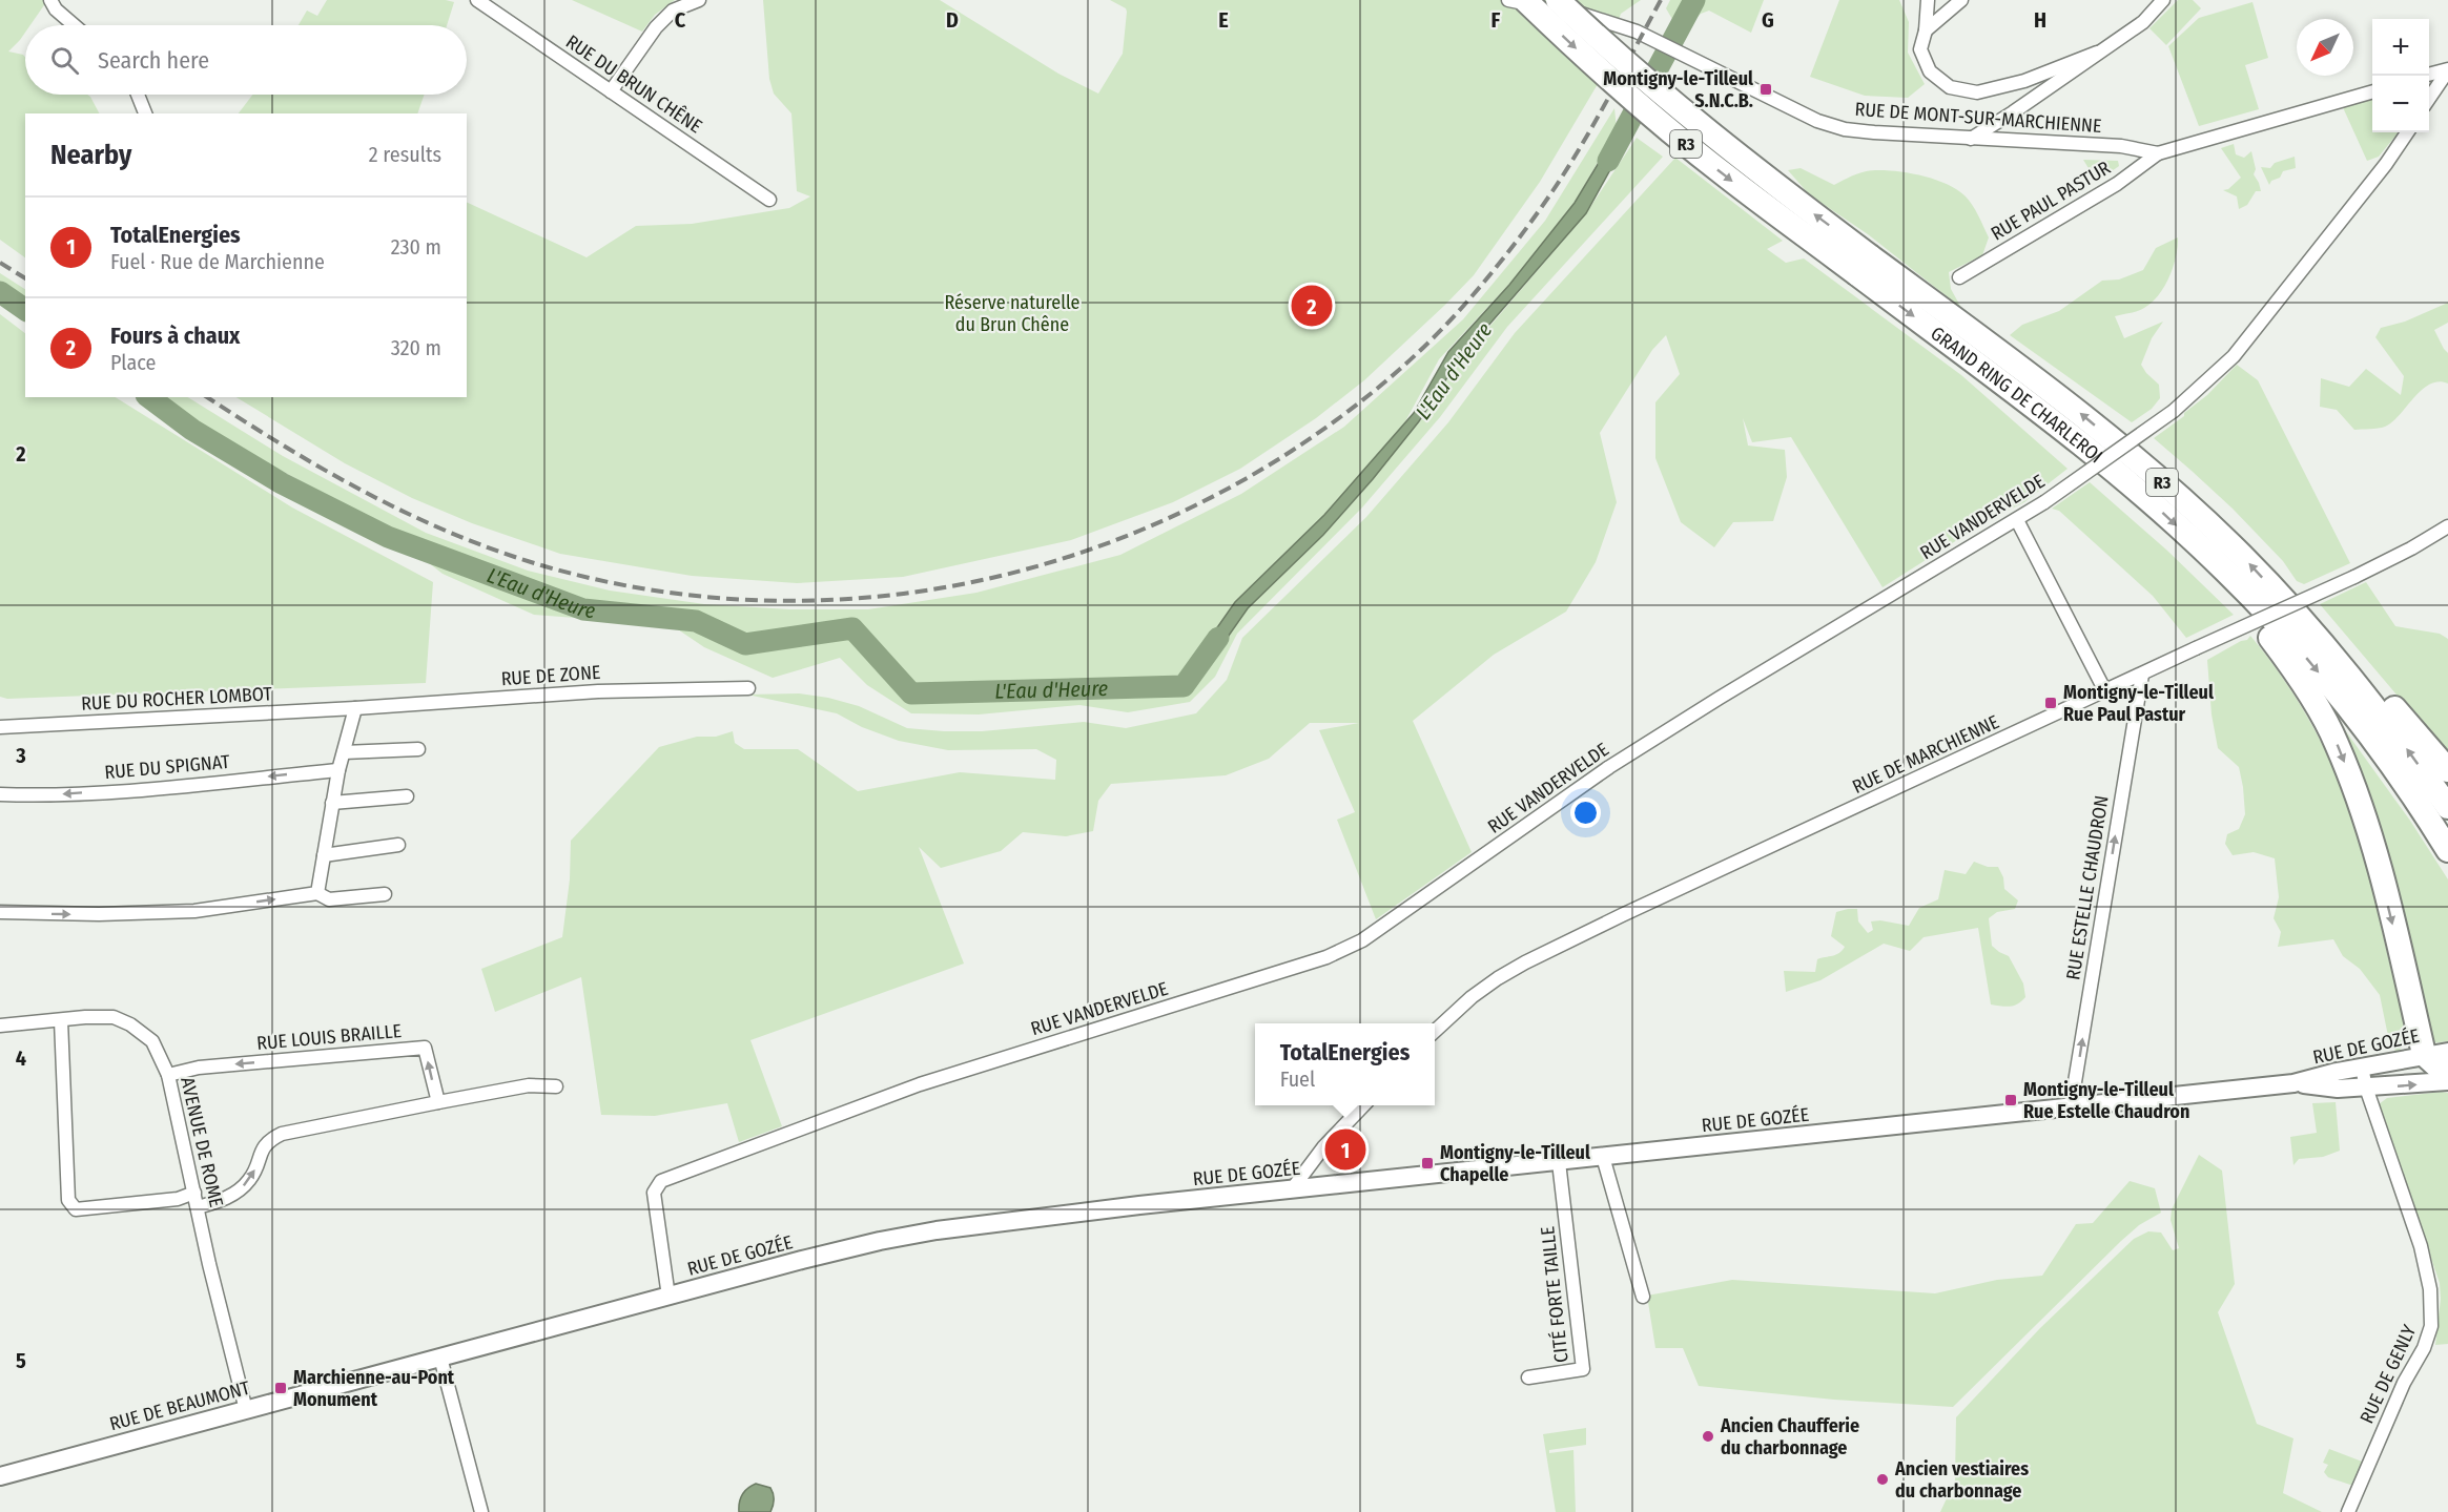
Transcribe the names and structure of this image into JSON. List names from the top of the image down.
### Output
{
  "streets": {
    "highway": ["R3", "GRAND RING DE CHARLEROI"],
    "main road": ["RUE DE GOZÉE", "RUE DE BEAUMONT"],
    "street": [
      "RUE DU BRUN CHÊNE",
      "RUE DE MONT-SUR-MARCHIENNE",
      "RUE PAUL PASTUR",
      "RUE VANDERVELDE",
      "RUE DE ZONE",
      "RUE DU ROCHER LOMBOT",
      "RUE DE MARCHIENNE",
      "RUE DU SPIGNAT",
      "RUE ESTELLE CHAUDRON",
      "RUE LOUIS BRAILLE",
      "AVENUE DE ROME",
      "CITÉ FORTE TAILLE",
      "RUE DE GENLY"
    ]
  },
  "crossings": [
    ["RUE DE MONT-SUR-MARCHIENNE", "RUE PAUL PASTUR"],
    ["RUE DE MONT-SUR-MARCHIENNE", "GRAND RING DE CHARLEROI"],
    ["RUE VANDERVELDE", "RUE DE GOZÉE"],
    ["RUE DE ZONE", "RUE DU ROCHER LOMBOT"],
    ["RUE DE MARCHIENNE", "RUE ESTELLE CHAUDRON"],
    ["RUE ESTELLE CHAUDRON", "RUE DE GOZÉE"],
    ["RUE LOUIS BRAILLE", "AVENUE DE ROME"],
    ["RUE DE GOZÉE", "CITÉ FORTE TAILLE"],
    ["RUE DE GOZÉE", "RUE DE GENLY"],
    ["RUE DE GOZÉE", "RUE DE BEAUMONT"],
    ["AVENUE DE ROME", "RUE DE BEAUMONT"]
  ],
  "one_way": ["RUE DU SPIGNAT", "RUE ESTELLE CHAUDRON", "RUE LOUIS BRAILLE"],
  "water": ["L'Eau d'Heure"],
  "parks": ["Réserve naturelle du Brun Chêne"],
  "places": {
    "transit": [
      "Montigny-le-Tilleul S.N.C.B.",
      "Montigny-le-Tilleul Rue Paul Pastur",
      "Montigny-le-Tilleul Rue Estelle Chaudron",
      "Montigny-le-Tilleul Chapelle",
      "Marchienne-au-Pont Monument"
    ],
    "other": ["Ancien Chaufferie du charbonnage", "Ancien vestiaires du charbonnage"]
  },
  "north": "bottom left",
  "page": {
    "map_buttons": ["+", "−"],
    "search": "Search here",
    "heading": ["Nearby", "2 results"],
    "list": [
      {
        "mark": "1",
        "name": "TotalEnergies",
        "note": "Fuel · Rue de Marchienne",
        "value": "230 m"
      },
      {
        "mark": "2",
        "name": "Fours à chaux",
        "note": "Place",
        "value": "320 m"
      }
    ],
    "pins": ["2", "1"],
    "popup": ["TotalEnergies", "Fuel"]
  },
  "grid": {
    "columns": [
      "C",
      "D",
      "E",
      "F",
      "G",
      "H"
    ],
    "rows": [
      "2",
      "3",
      "4",
      "5"
    ]
  }
}
